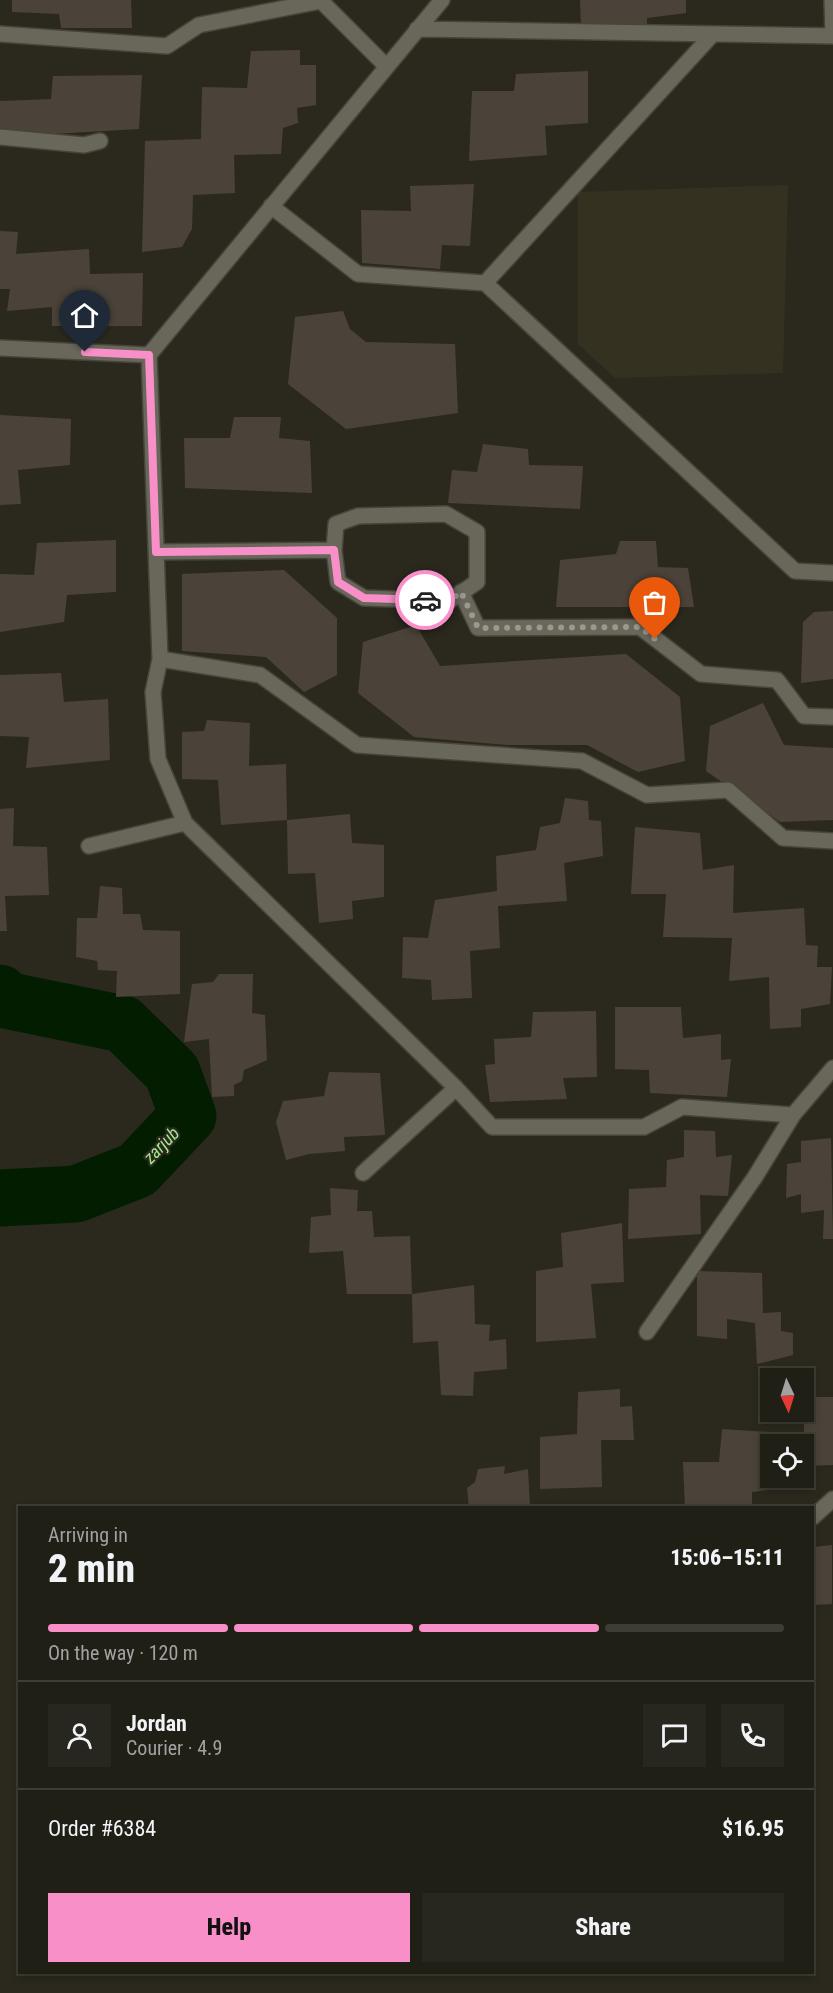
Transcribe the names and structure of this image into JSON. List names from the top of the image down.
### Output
{
  "water": ["zarjub"],
  "north": "bottom",
  "page": {
    "heading": ["2 min", "Arriving in", "15:06–15:11"],
    "panel": [
      "Jordan",
      "Courier · 4.9",
      "Order #6384",
      "$16.95"
    ],
    "bar": "On the way · 120 m",
    "buttons": ["Help", "Share"]
  }
}
